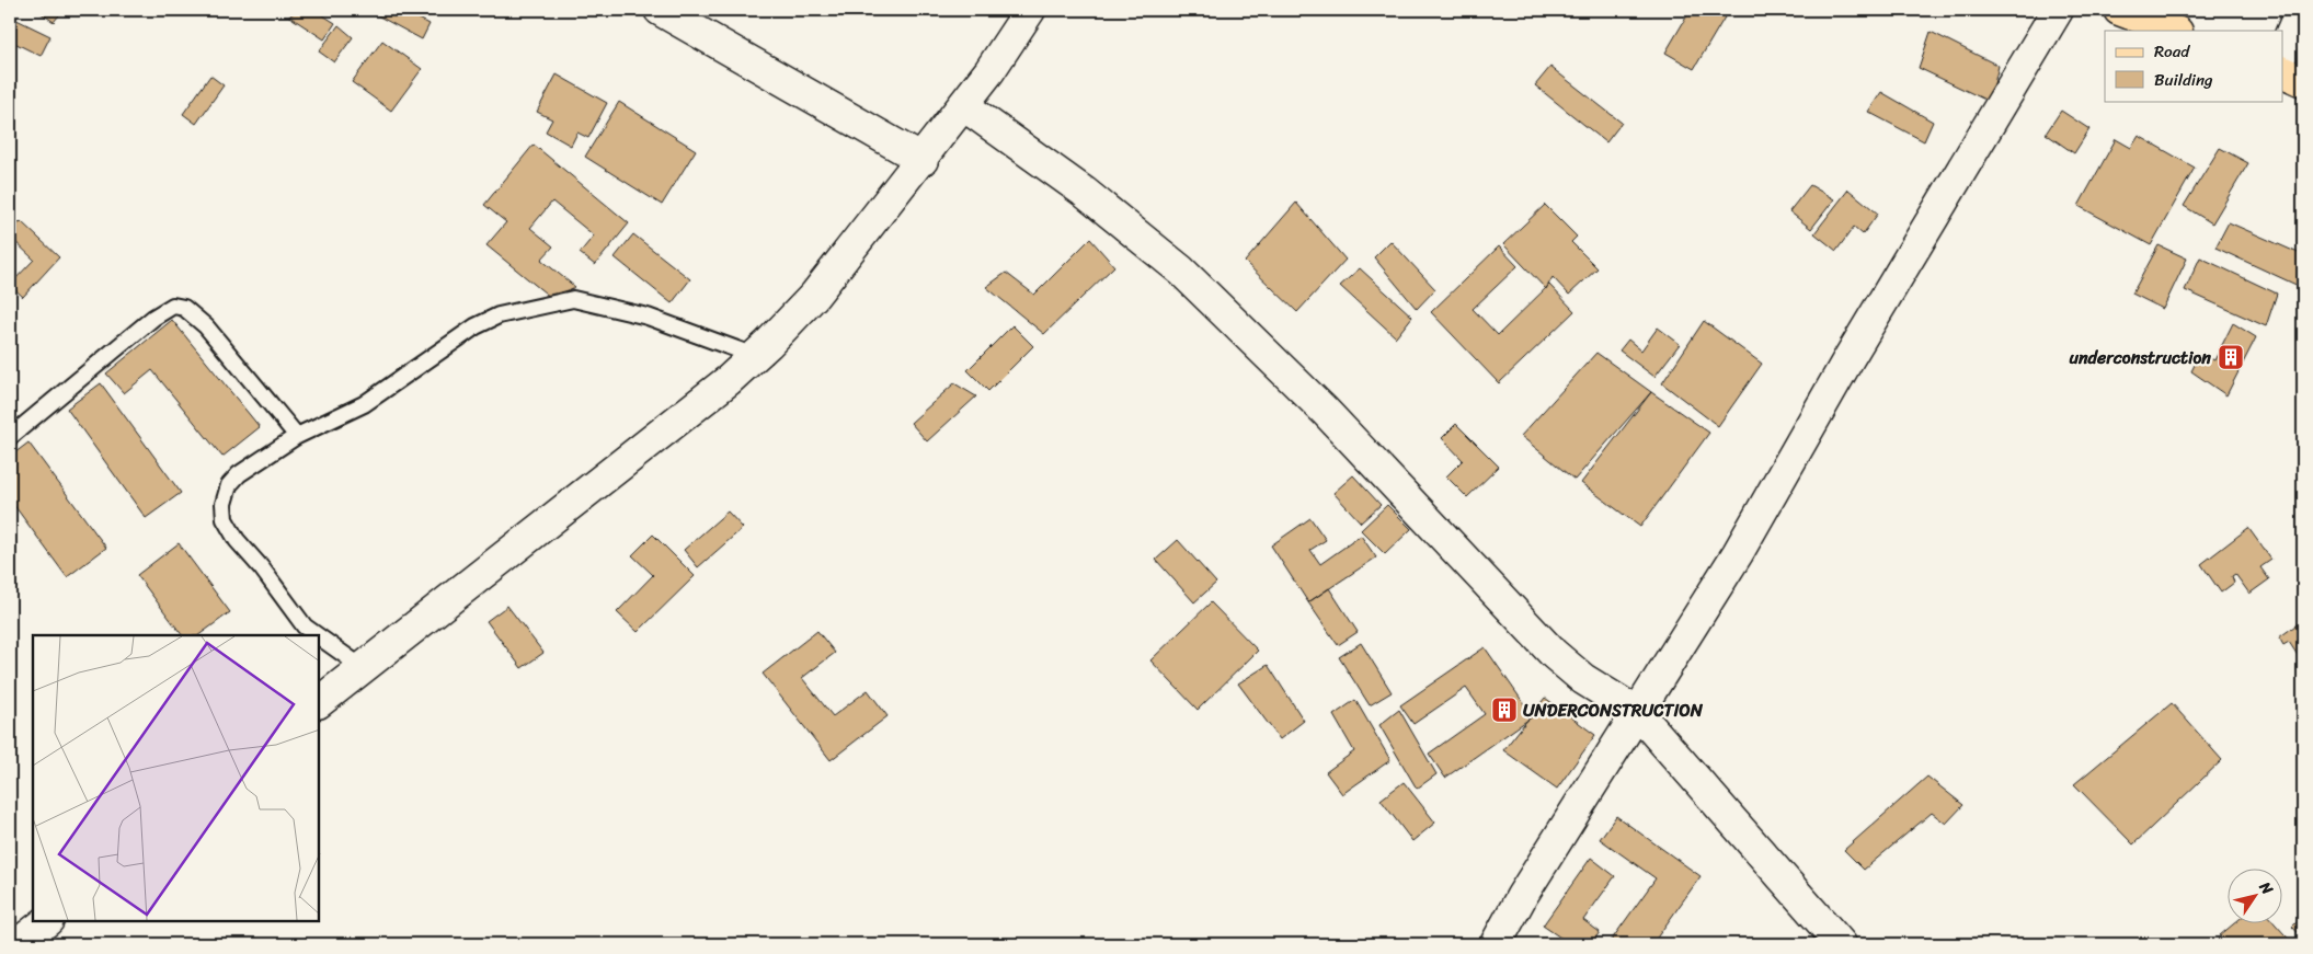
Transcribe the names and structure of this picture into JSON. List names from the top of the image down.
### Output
{
  "places": {
    "building": ["underconstruction", "UNDERCONSTRUCTION"]
  },
  "legend": ["Road", "Building"],
  "north": "top right"
}
